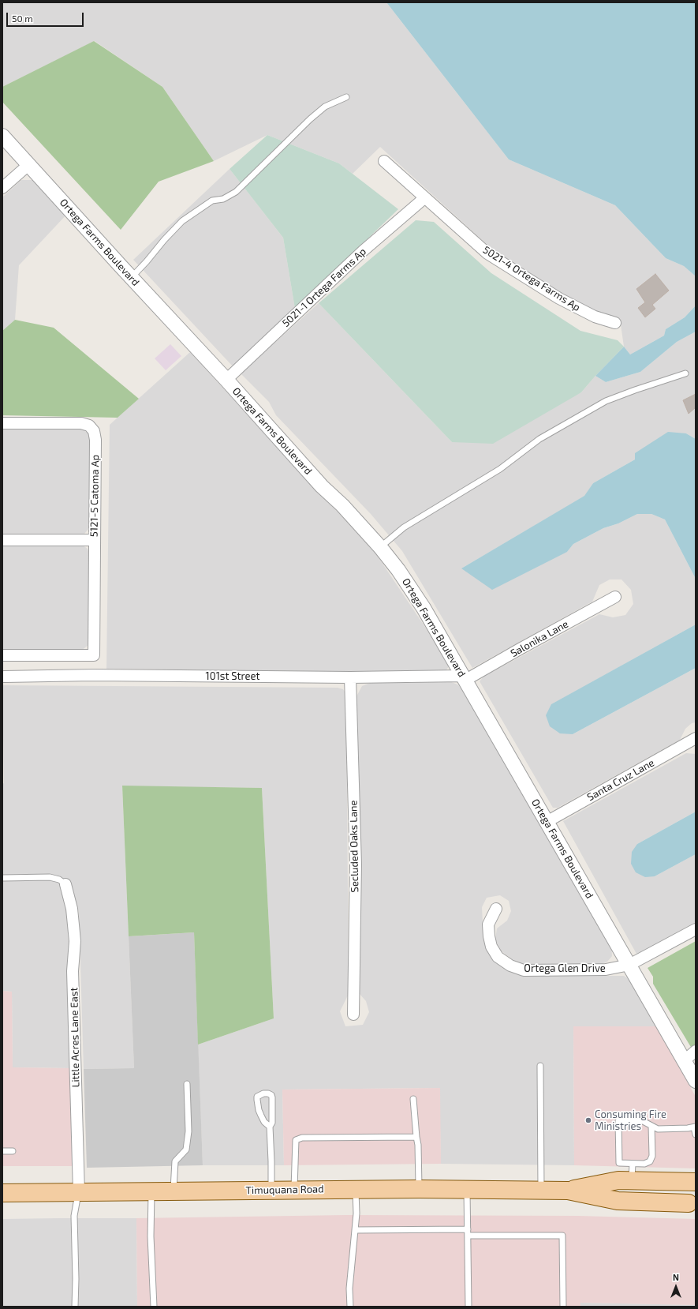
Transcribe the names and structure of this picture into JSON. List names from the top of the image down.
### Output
{
  "streets": {
    "main road": ["Timuquana Road"],
    "street": [
      "Ortega Farms Boulevard",
      "5021-4 Ortega Farms Ap",
      "5021-1 Ortega Farms Ap",
      "5121-5 Catoma Ap",
      "Salonika Lane",
      "101st Street",
      "Santa Cruz Lane",
      "Secluded Oaks Lane",
      "Ortega Glen Drive",
      "Little Acres Lane East"
    ]
  },
  "crossings": [
    ["Ortega Farms Boulevard", "5021-1 Ortega Farms Ap"],
    ["Ortega Farms Boulevard", "Salonika Lane"],
    ["Ortega Farms Boulevard", "101st Street"],
    ["Ortega Farms Boulevard", "Santa Cruz Lane"],
    ["Ortega Farms Boulevard", "Ortega Glen Drive"],
    ["5021-4 Ortega Farms Ap", "5021-1 Ortega Farms Ap"],
    ["Salonika Lane", "101st Street"],
    ["101st Street", "Secluded Oaks Lane"],
    ["Little Acres Lane East", "Timuquana Road"]
  ],
  "places": ["Consuming Fire Ministries"],
  "scale_bar": "50 m",
  "north": "top"
}
